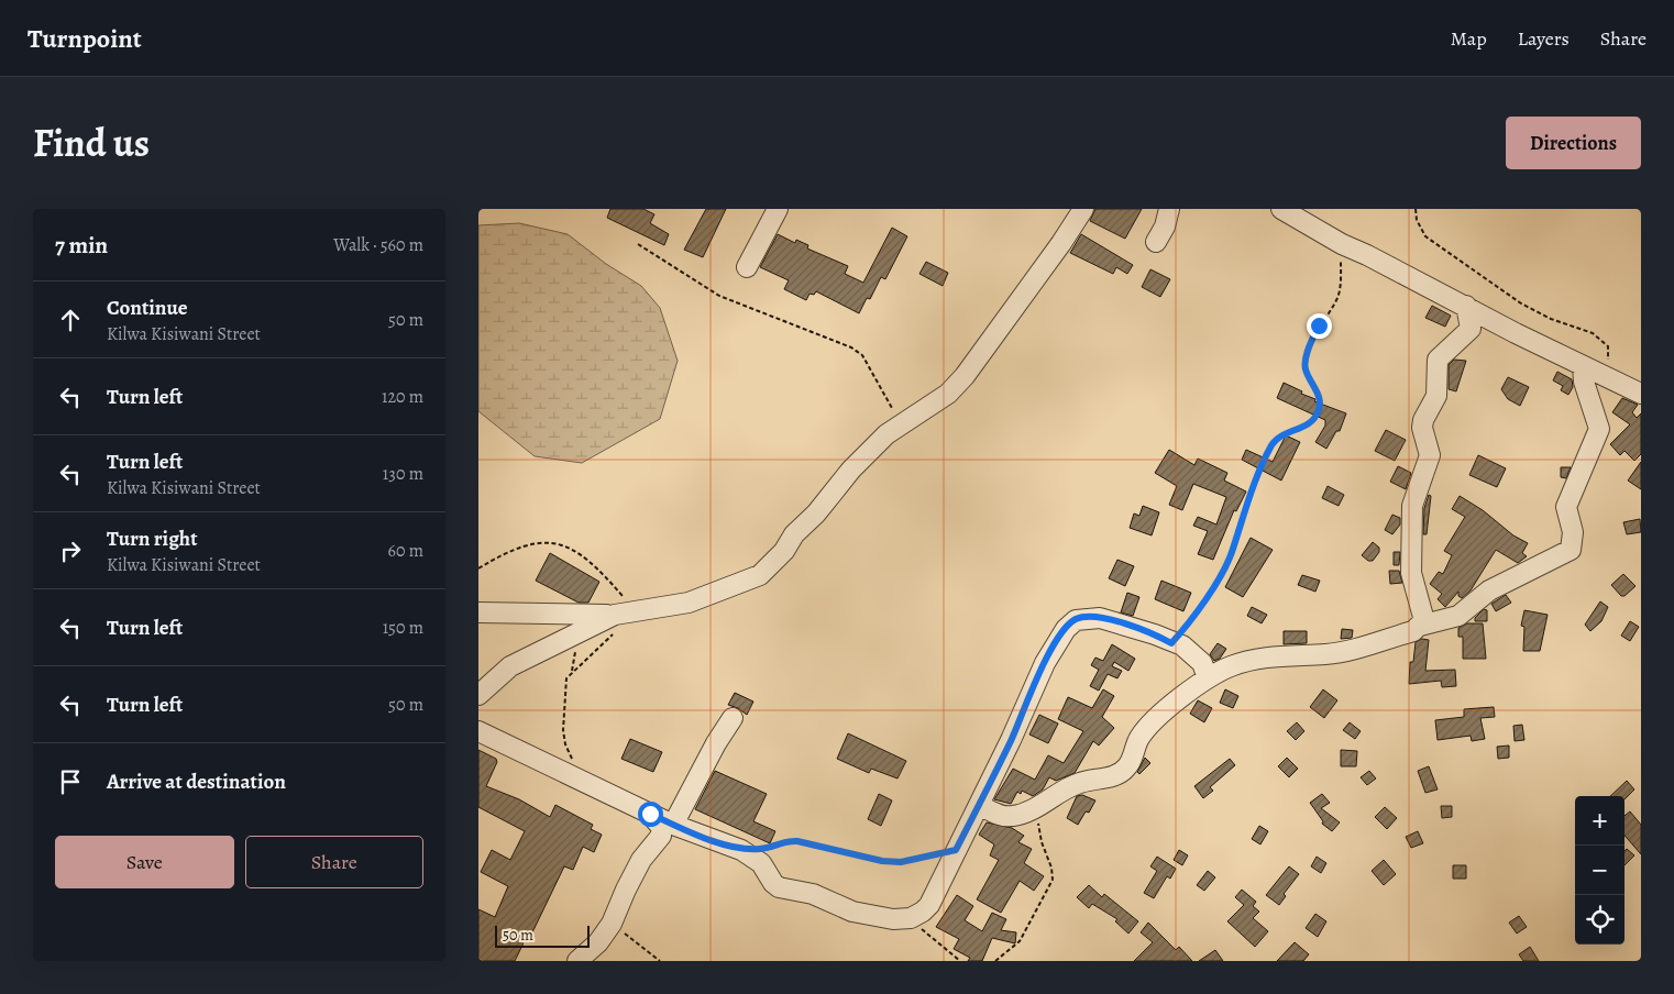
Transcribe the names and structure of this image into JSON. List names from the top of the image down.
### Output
{
  "scale_bar": "50 m",
  "page": {
    "header": "Turnpoint",
    "nav": ["Map", "Layers", "Share"],
    "title": "Find us",
    "buttons": [
      "Directions",
      ["Save", "Share"]
    ],
    "heading": ["7 min", "Walk · 560 m"],
    "list": [
      ["Continue", "Kilwa Kisiwani Street", "50 m"],
      ["Turn left", "120 m"],
      ["Turn left", "Kilwa Kisiwani Street", "130 m"],
      ["Turn right", "Kilwa Kisiwani Street", "60 m"],
      ["Turn left", "150 m"],
      ["Turn left", "50 m"],
      "Arrive at destination"
    ],
    "map_buttons": ["+", "−"],
    "scale": "50 m"
  }
}
